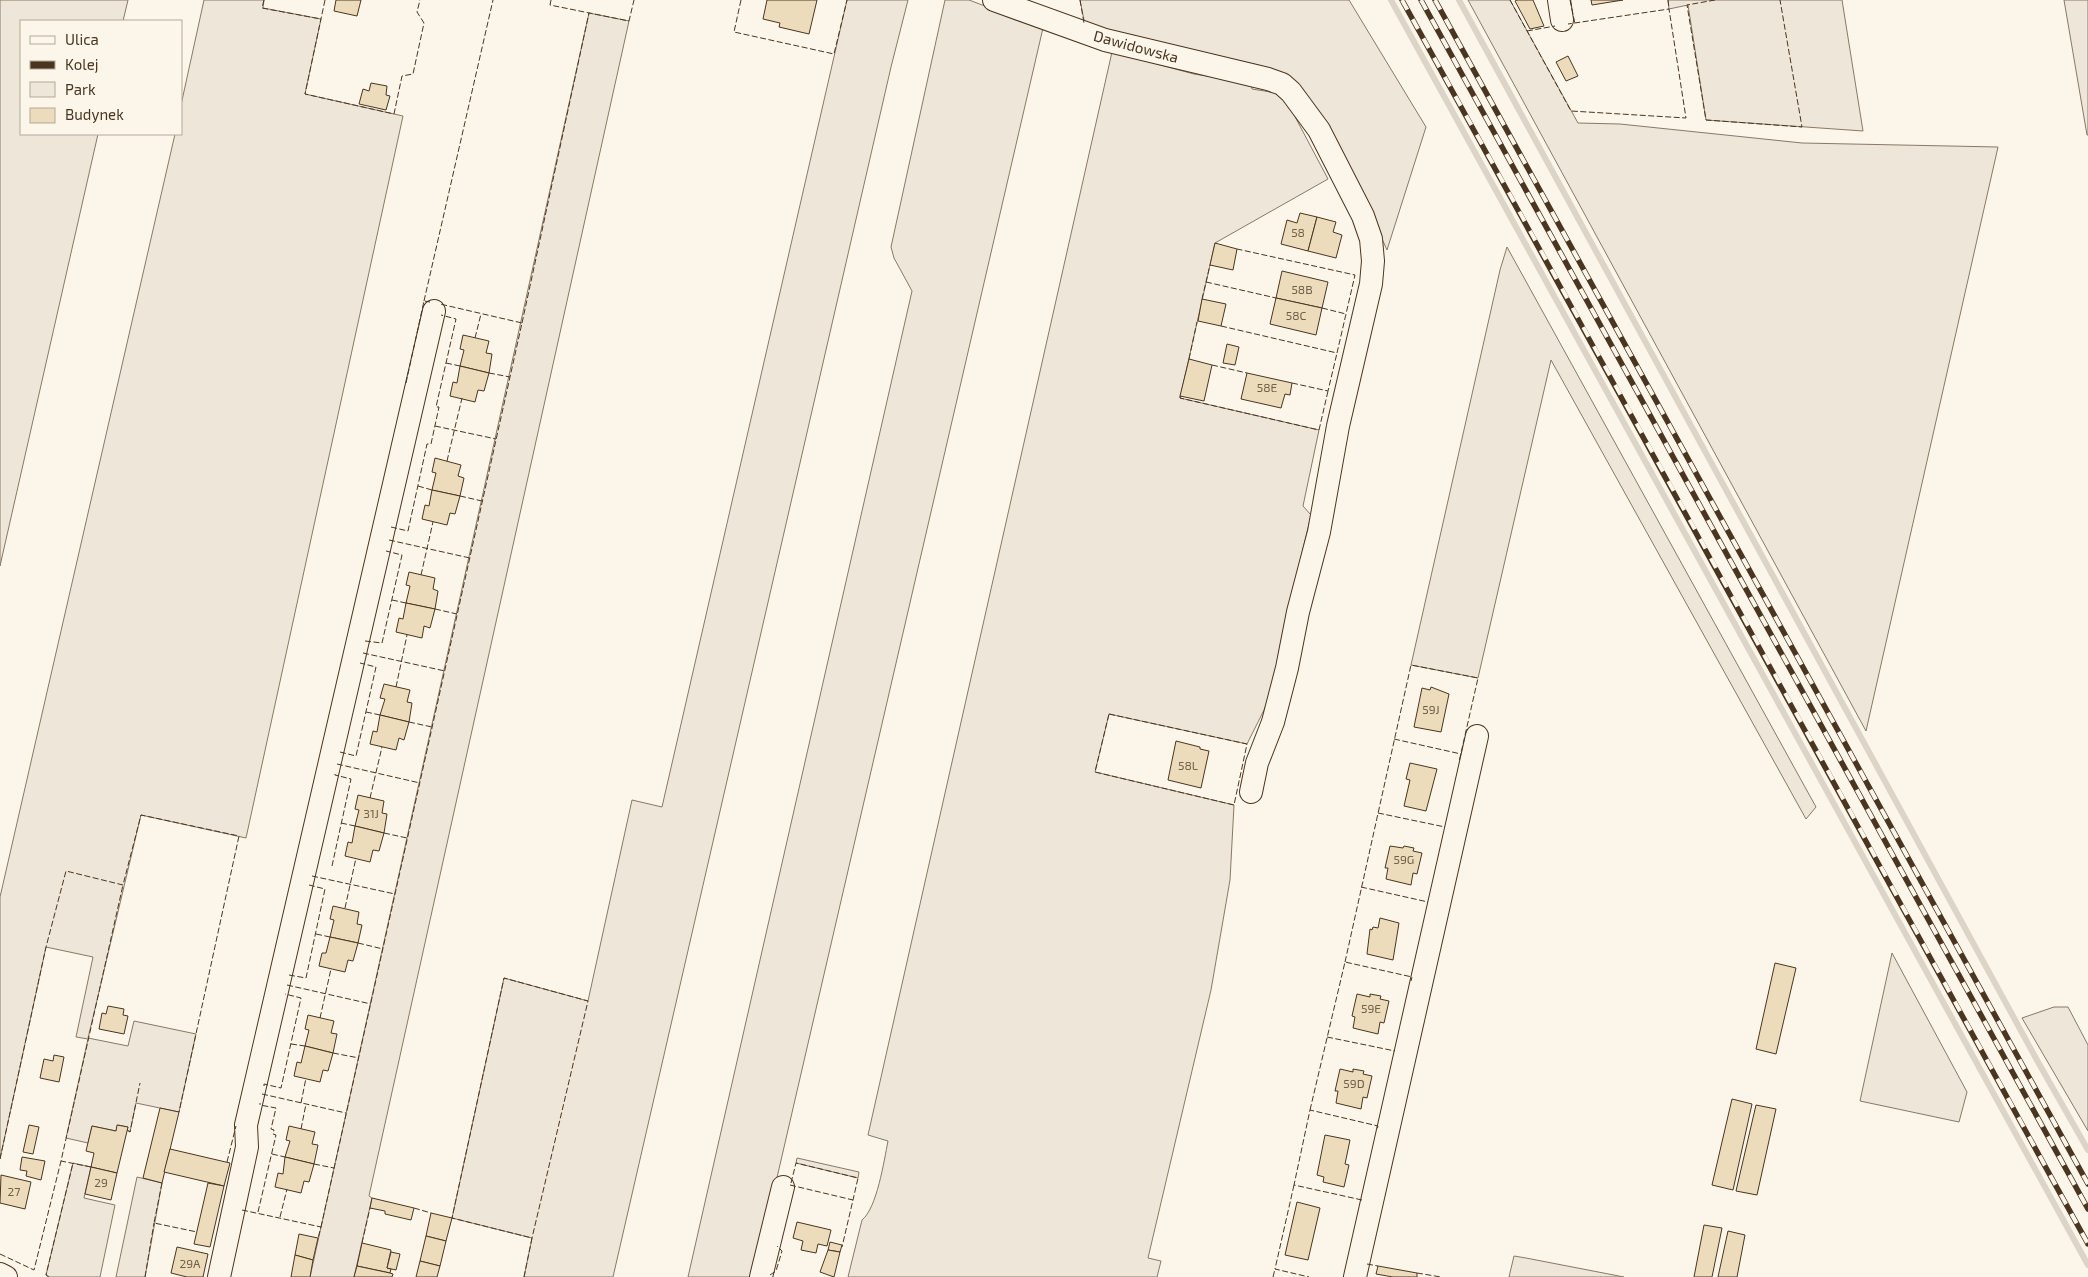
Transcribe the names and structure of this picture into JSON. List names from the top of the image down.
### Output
{
  "streets": {
    "street": ["Dawidowska"]
  },
  "house_numbers": [
    "58",
    "58B",
    "58C",
    "58E",
    "59J",
    "58L",
    "31J",
    "59G",
    "59E",
    "59D",
    "29",
    "27",
    "29A"
  ],
  "legend": [
    "Ulica",
    "Kolej",
    "Park",
    "Budynek"
  ]
}
